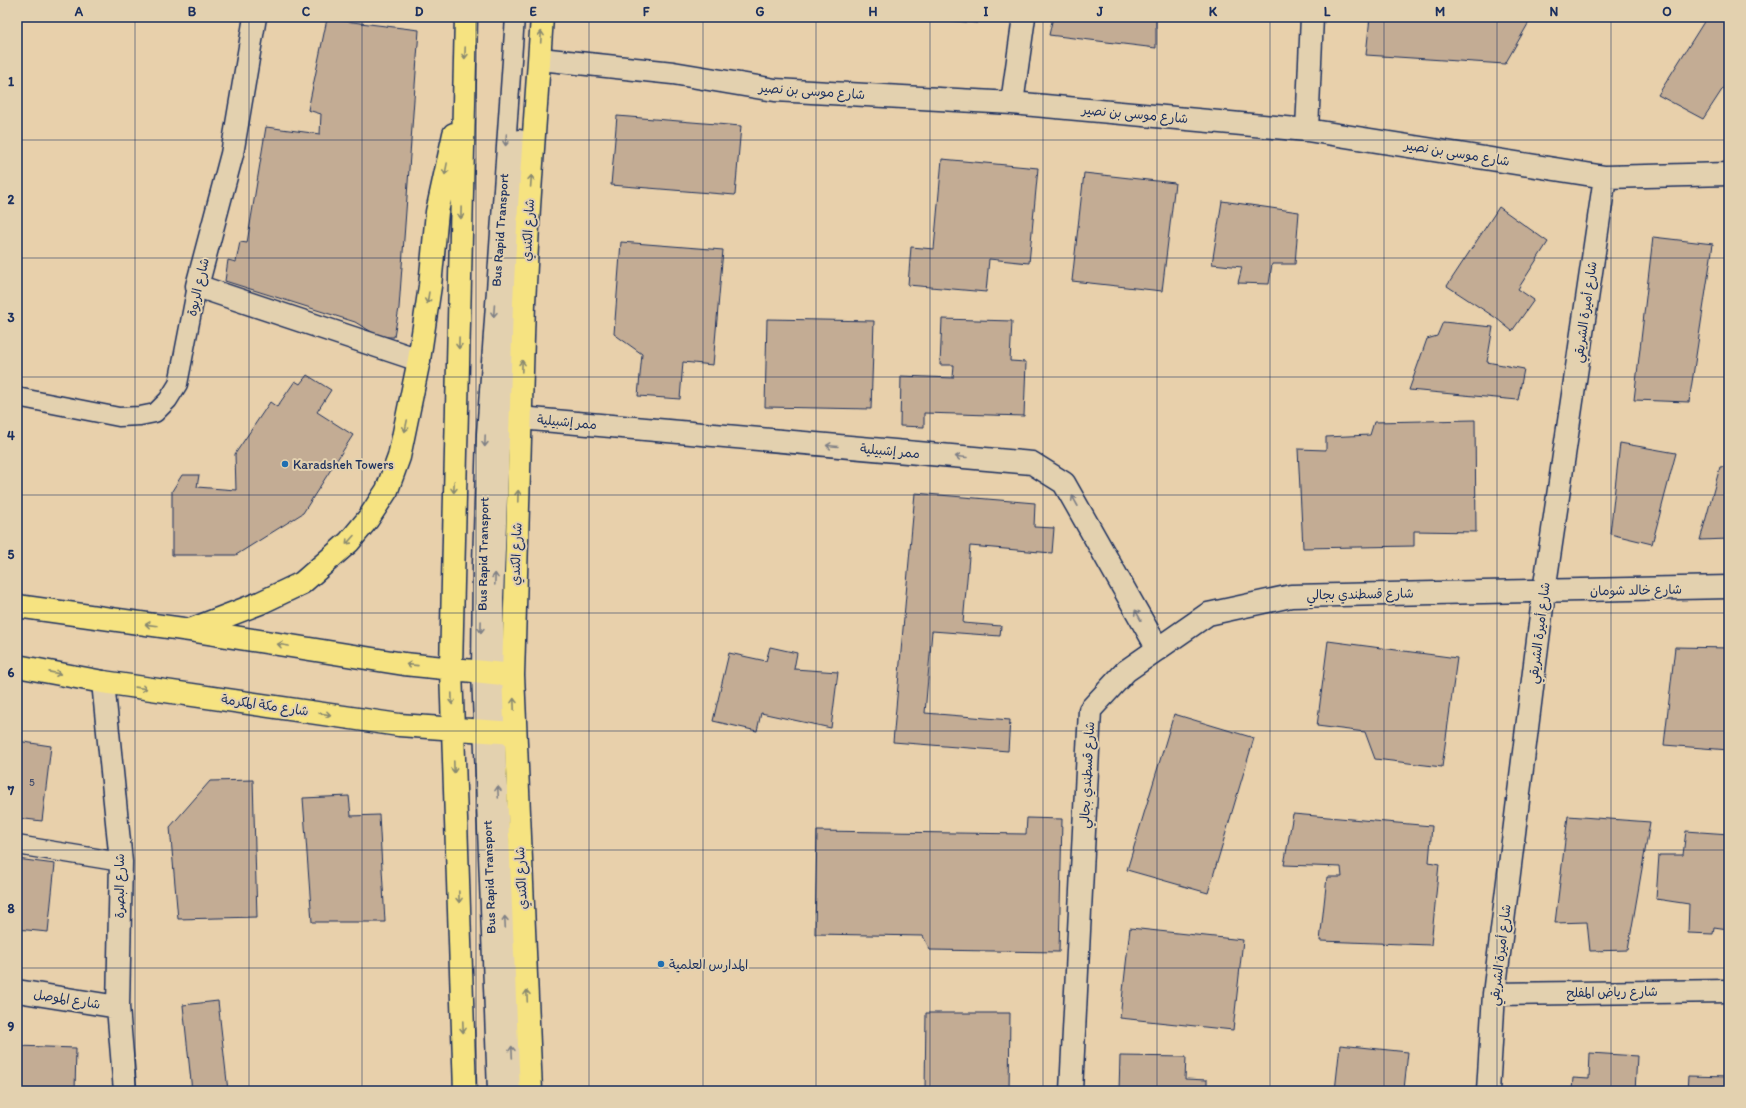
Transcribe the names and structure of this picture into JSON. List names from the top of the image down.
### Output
{
  "streets": {
    "main road": ["شارع الكندي", "شارع مكة المكرمة"],
    "street": [
      "شارع موسى بن نصير",
      "شارع الربوة",
      "شارع أميرة الشريقي",
      "ممر إشبيلية",
      "شارع خالد شومان",
      "شارع قسطندي بجالي",
      "شارع البصرة",
      "شارع رياض المفلح",
      "شارع الموصل"
    ],
    "lane": ["Bus Rapid Transport"]
  },
  "crossings": [
    ["شارع موسى بن نصير", "شارع الكندي"],
    ["شارع موسى بن نصير", "شارع أميرة الشريقي"],
    ["Bus Rapid Transport", "شارع الكندي"],
    ["Bus Rapid Transport", "شارع مكة المكرمة"],
    ["شارع الكندي", "ممر إشبيلية"],
    ["شارع الكندي", "شارع مكة المكرمة"],
    ["شارع أميرة الشريقي", "شارع خالد شومان"],
    ["شارع أميرة الشريقي", "شارع قسطندي بجالي"],
    ["شارع أميرة الشريقي", "شارع رياض المفلح"],
    ["ممر إشبيلية", "شارع قسطندي بجالي"],
    ["شارع خالد شومان", "شارع قسطندي بجالي"],
    ["شارع مكة المكرمة", "شارع البصرة"],
    ["شارع البصرة", "شارع الموصل"]
  ],
  "one_way": ["ممر إشبيلية"],
  "places": ["Karadsheh Towers", "المدارس العلمية"],
  "house_numbers": ["5"],
  "grid": {
    "columns": [
      "A",
      "B",
      "C",
      "D",
      "E",
      "F",
      "G",
      "H",
      "I",
      "J",
      "K",
      "L",
      "M",
      "N",
      "O"
    ],
    "rows": [
      "1",
      "2",
      "3",
      "4",
      "5",
      "6",
      "7",
      "8",
      "9"
    ]
  }
}
